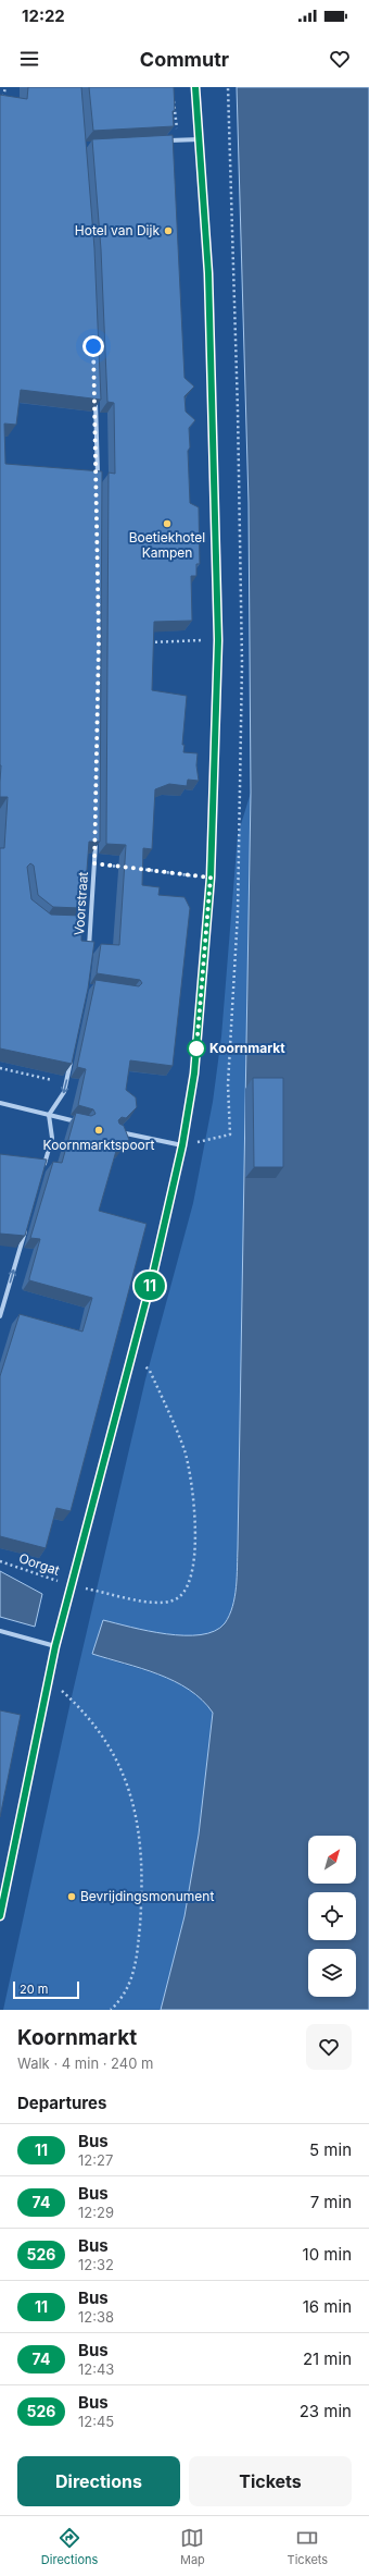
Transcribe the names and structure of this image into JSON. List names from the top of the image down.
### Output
{
  "streets": {
    "street": ["Voorstraat"],
    "path": ["Oorgat"]
  },
  "places": [
    "Hotel van Dijk",
    "Boetiekhotel Kampen",
    "Koornmarkt",
    "Koornmarktspoort",
    "Bevrijdingsmonument"
  ],
  "lines": ["bus line 11"],
  "scale_bar": "20 m",
  "north": "top right",
  "page": {
    "status": "12:22",
    "header": "Commutr",
    "on_map": "11",
    "scale": "20 m",
    "heading": [
      ["Koornmarkt", "Walk · 4 min · 240 m"],
      "Departures"
    ],
    "list": [
      {
        "mark": "11",
        "name": "Bus",
        "note": "12:27",
        "value": "5 min"
      },
      {
        "mark": "74",
        "name": "Bus",
        "note": "12:29",
        "value": "7 min"
      },
      {
        "mark": "526",
        "name": "Bus",
        "note": "12:32",
        "value": "10 min"
      },
      {
        "mark": "11",
        "name": "Bus",
        "note": "12:38",
        "value": "16 min"
      },
      {
        "mark": "74",
        "name": "Bus",
        "note": "12:43",
        "value": "21 min"
      },
      {
        "mark": "526",
        "name": "Bus",
        "note": "12:45",
        "value": "23 min"
      }
    ],
    "buttons": ["Directions", "Tickets"],
    "tabs": ["Directions", "Map", "Tickets"]
  }
}
